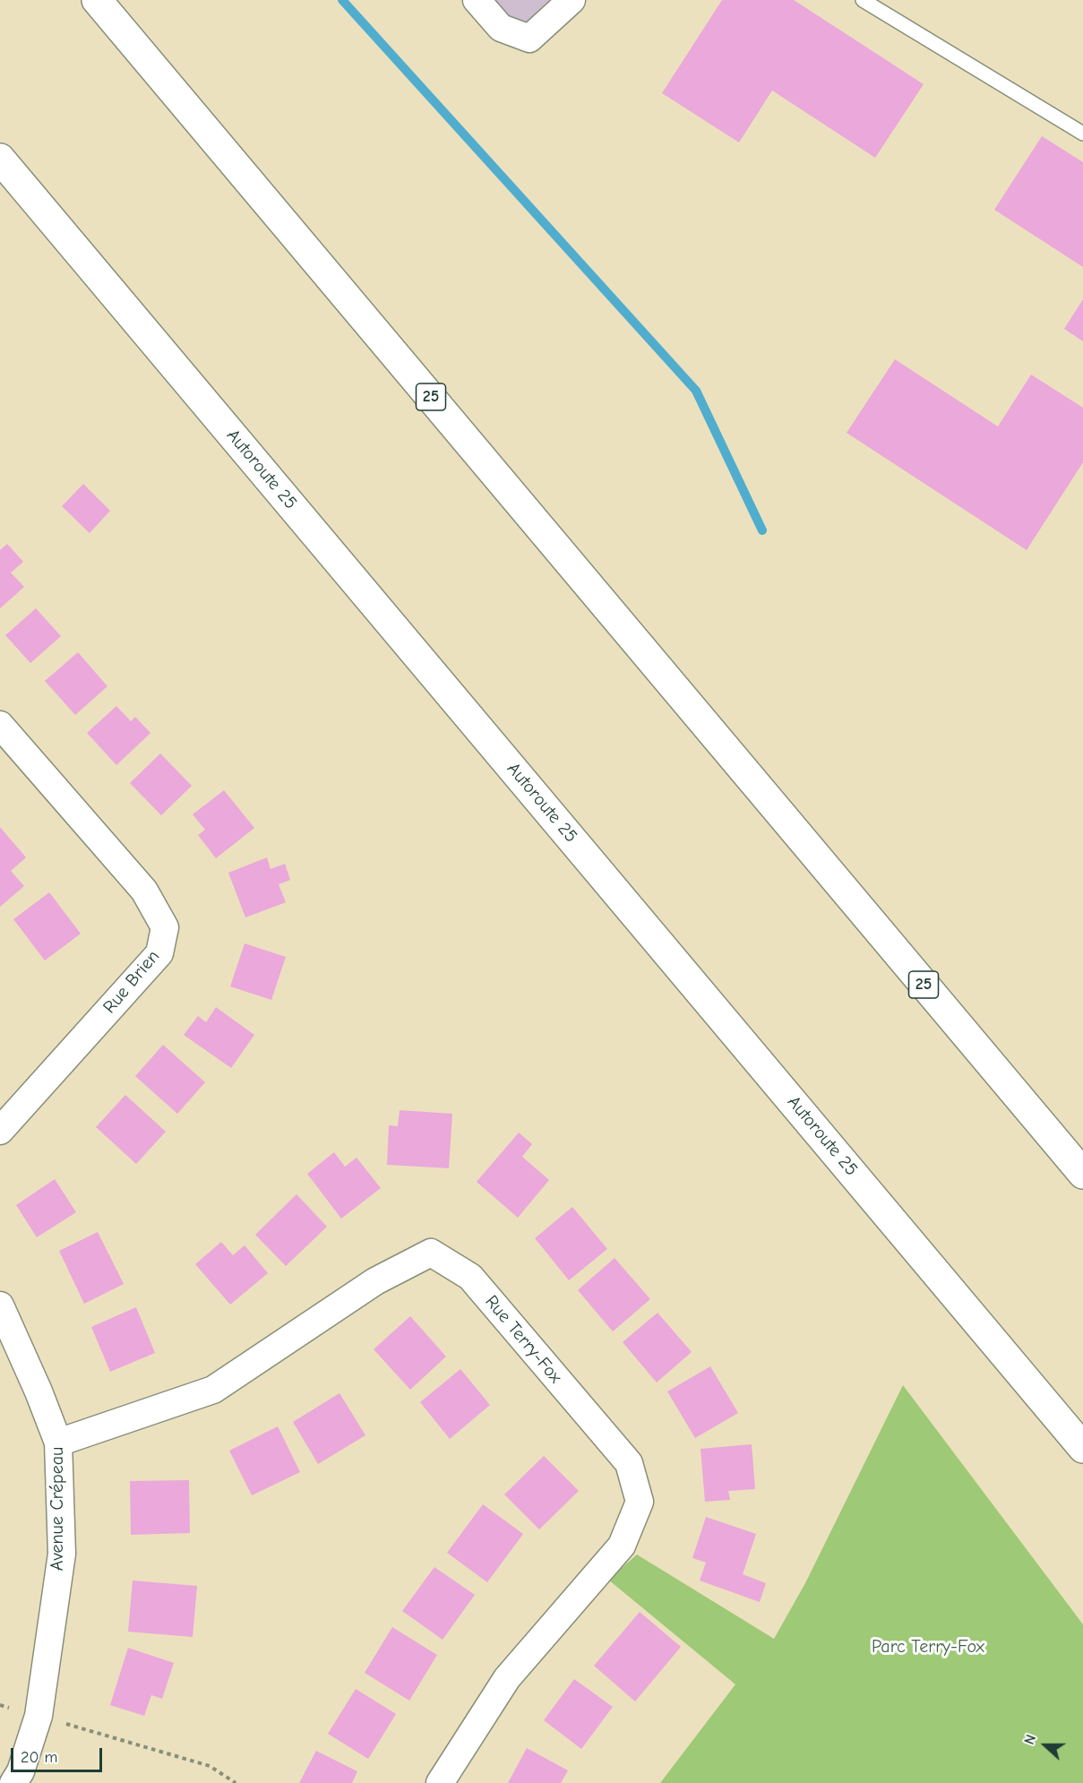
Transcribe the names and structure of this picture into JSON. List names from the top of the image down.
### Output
{
  "streets": {
    "highway": ["25", "Autoroute 25"],
    "street": ["Rue Brien", "Rue Terry-Fox", "Avenue Crépeau"]
  },
  "crossings": [
    ["Rue Terry-Fox", "Avenue Crépeau"]
  ],
  "parks": ["Parc Terry-Fox"],
  "scale_bar": "20 m",
  "north": "left"
}
